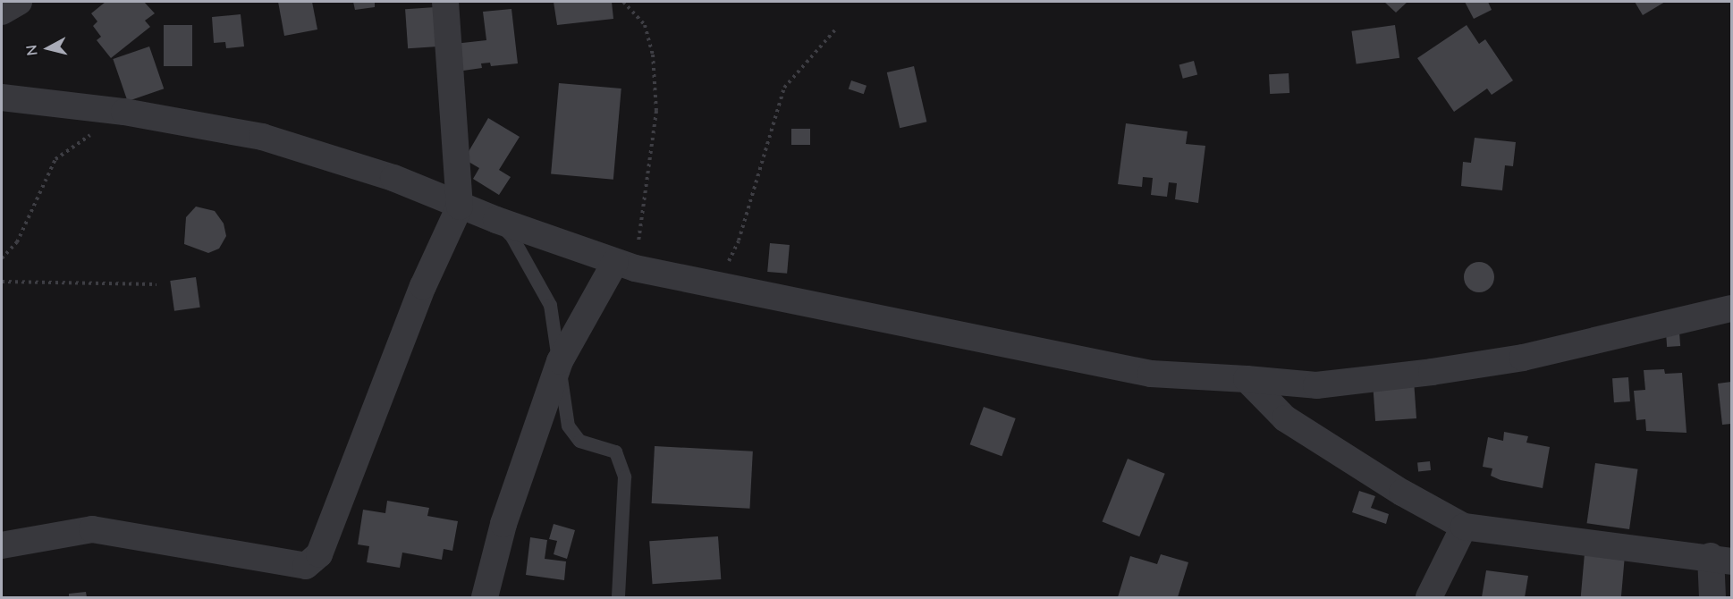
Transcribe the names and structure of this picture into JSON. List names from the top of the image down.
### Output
{
  "north": "left"
}
